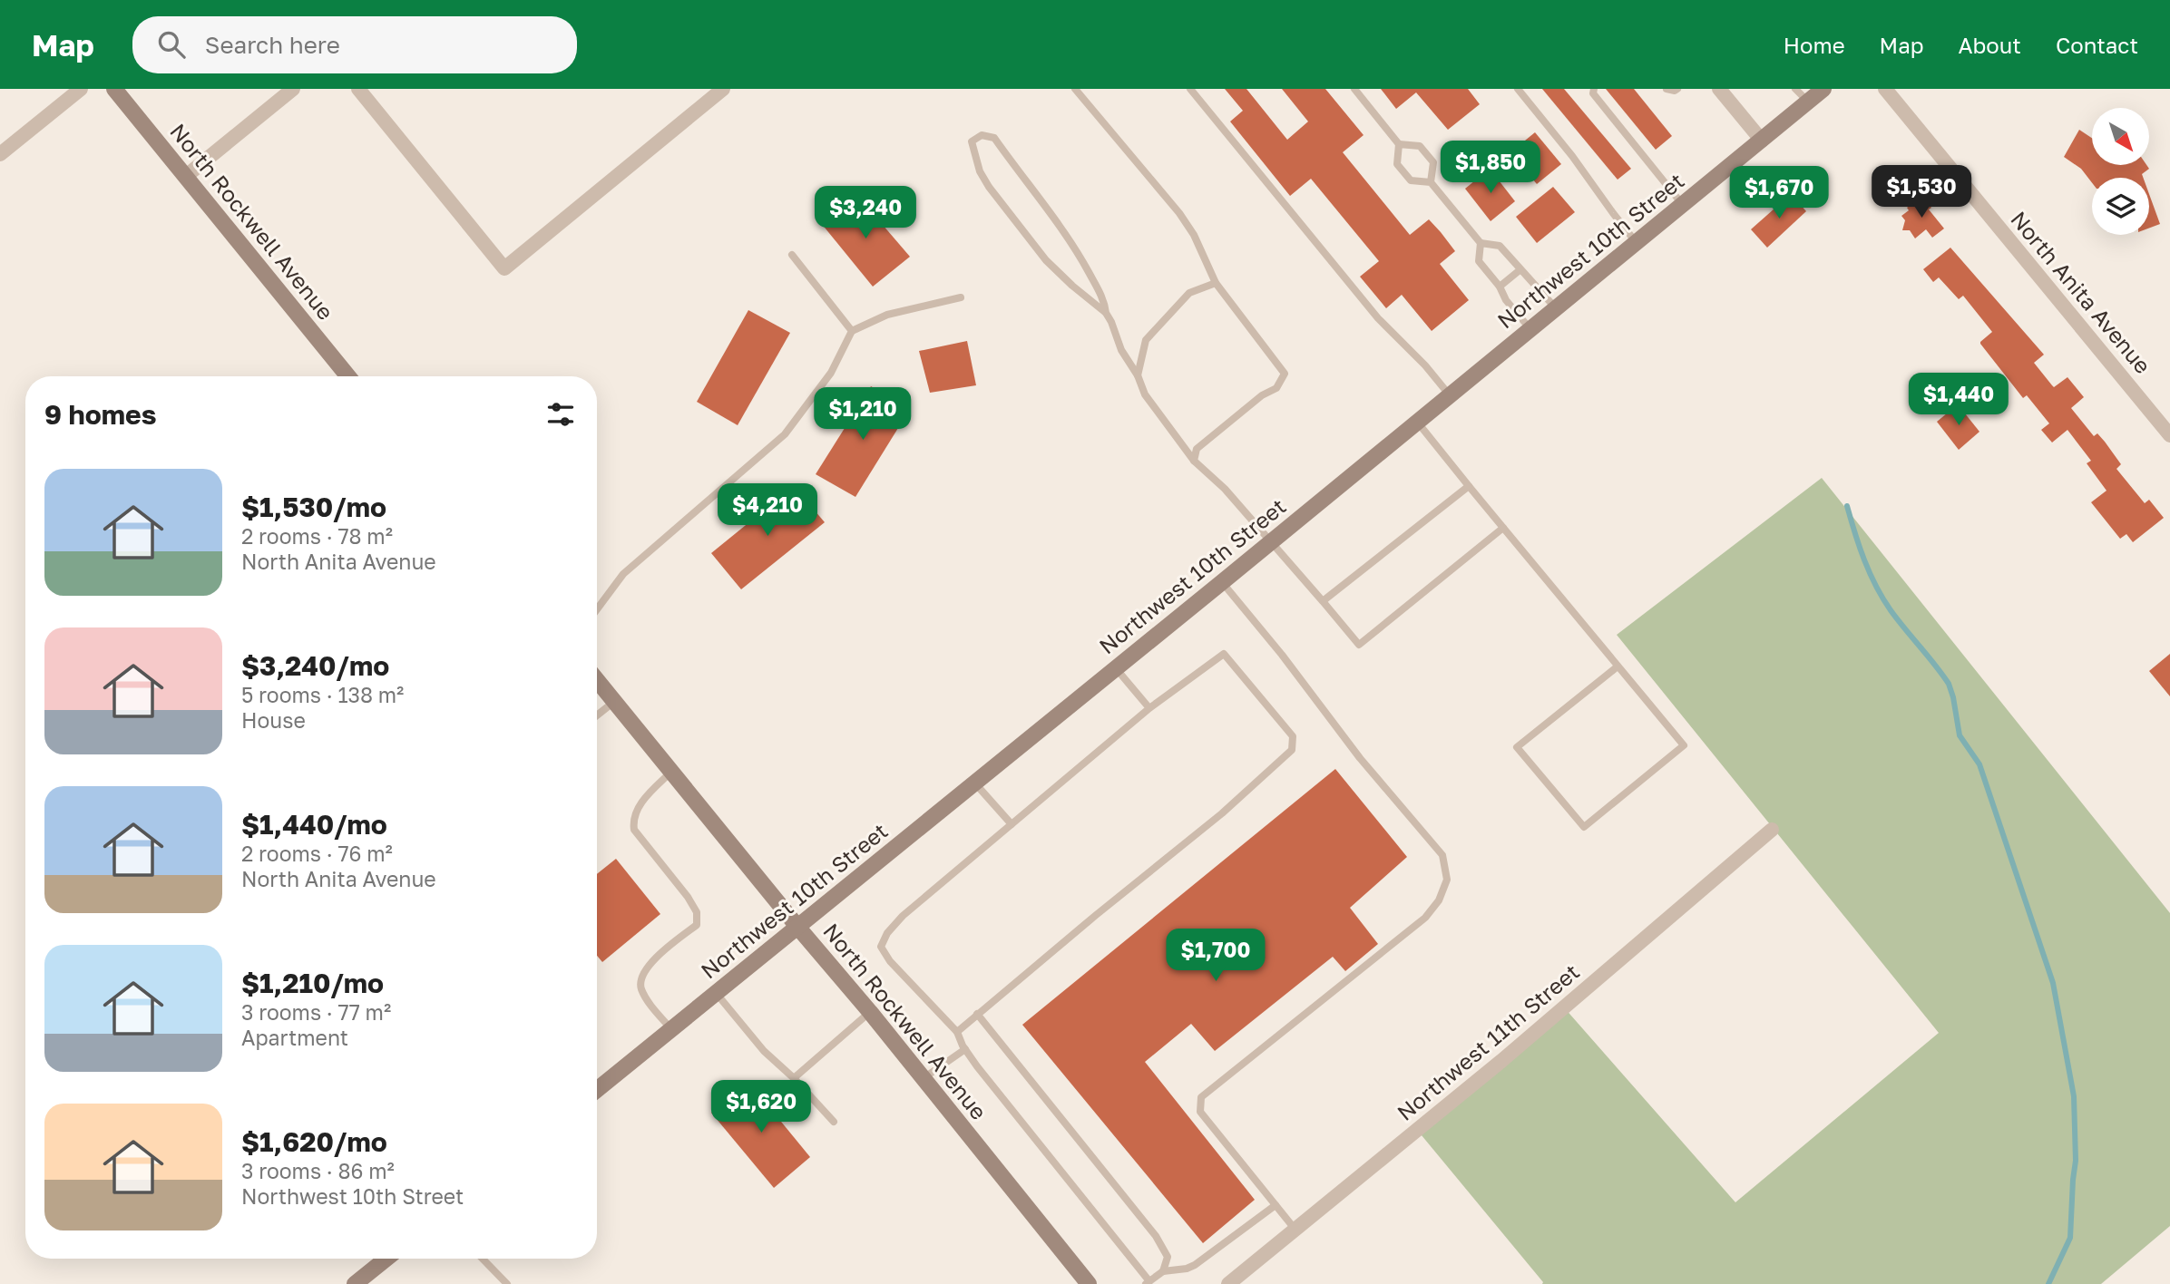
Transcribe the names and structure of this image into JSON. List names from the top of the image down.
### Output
{
  "streets": {
    "main road": ["North Rockwell Avenue", "Northwest 10th Street"],
    "street": ["North Anita Avenue", "Northwest 11th Street"]
  },
  "crossings": [
    ["North Rockwell Avenue", "Northwest 10th Street"]
  ],
  "north": "bottom right",
  "page": {
    "header": "Map",
    "search": "Search here",
    "nav": [
      "Home",
      "Map",
      "About",
      "Contact"
    ],
    "price": [
      "$1,850",
      "$1,530",
      "$1,670",
      "$3,240",
      "$1,440",
      "$1,210",
      "$4,210",
      "$1,700",
      "$1,620"
    ],
    "heading": "9 homes",
    "list": [
      {
        "name": "$1,530/mo",
        "note": "2 rooms · 78 m² · North Anita Avenue"
      },
      {
        "name": "$3,240/mo",
        "note": "5 rooms · 138 m² · House"
      },
      {
        "name": "$1,440/mo",
        "note": "2 rooms · 76 m² · North Anita Avenue"
      },
      {
        "name": "$1,210/mo",
        "note": "3 rooms · 77 m² · Apartment"
      },
      {
        "name": "$1,620/mo",
        "note": "3 rooms · 86 m² · Northwest 10th Street"
      }
    ]
  }
}
